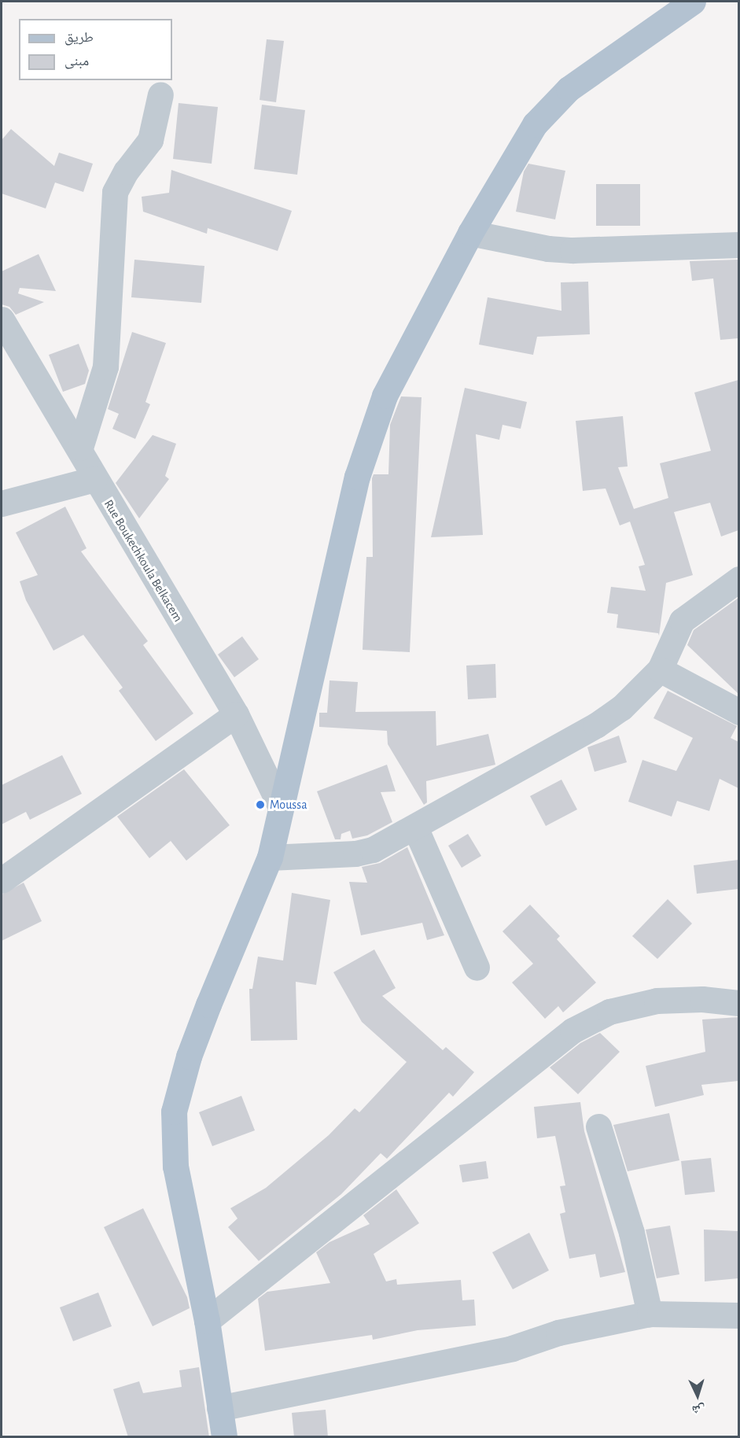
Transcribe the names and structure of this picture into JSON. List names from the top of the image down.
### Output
{
  "streets": {
    "street": ["Rue Boukechkoula Belkacem"]
  },
  "places": ["Moussa"],
  "legend": ["طريق", "مبنى"],
  "north": "bottom"
}
